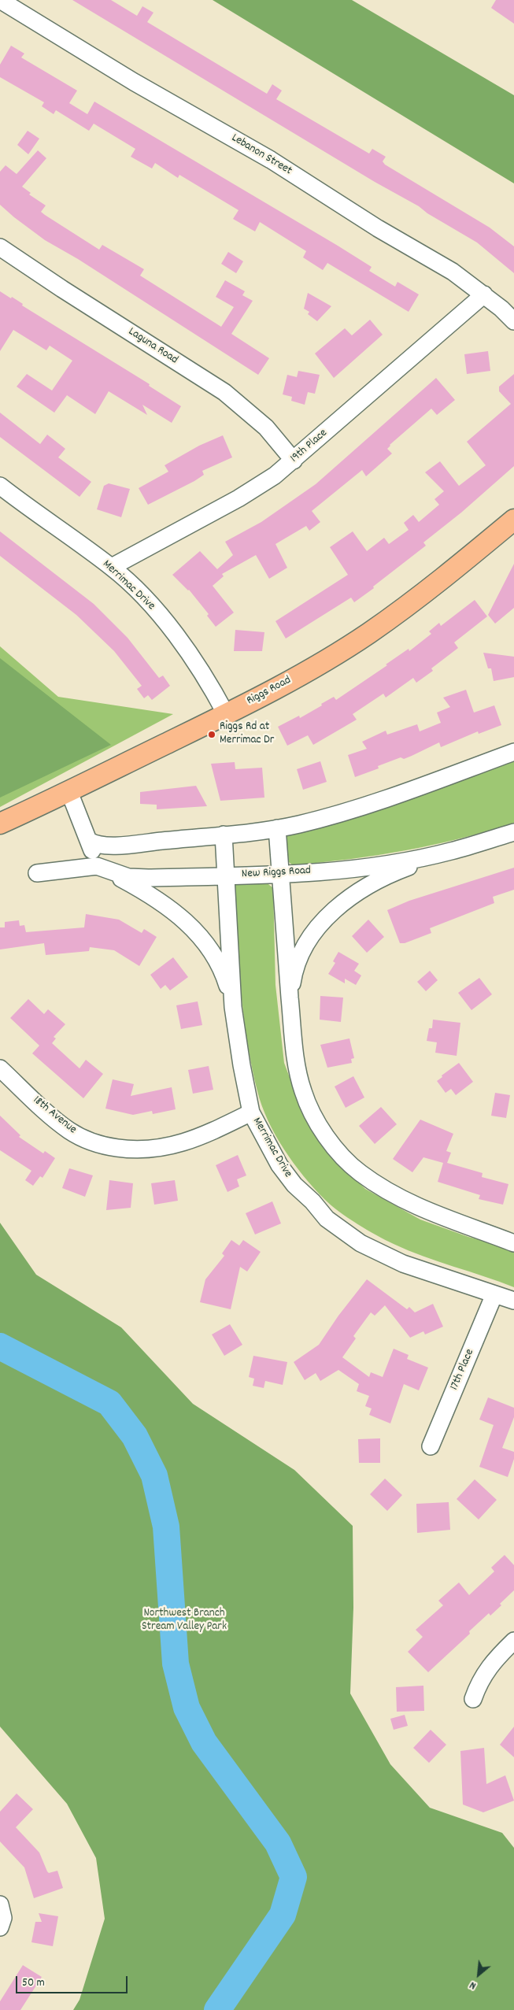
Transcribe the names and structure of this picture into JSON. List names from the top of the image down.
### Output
{
  "streets": {
    "main road": ["Riggs Road"],
    "street": [
      "Lebanon Street",
      "Laguna Road",
      "19th Place",
      "Merrimac Drive",
      "New Riggs Road",
      "18th Avenue",
      "17th Place"
    ]
  },
  "crossings": [
    ["Lebanon Street", "19th Place"],
    ["Laguna Road", "19th Place"],
    ["19th Place", "Merrimac Drive"],
    ["Merrimac Drive", "Riggs Road"],
    ["Merrimac Drive", "New Riggs Road"],
    ["Merrimac Drive", "18th Avenue"],
    ["Merrimac Drive", "17th Place"]
  ],
  "parks": ["Northwest Branch Stream Valley Park"],
  "places": ["Riggs Rd at Merrimac Dr"],
  "scale_bar": "50 m",
  "north": "bottom left"
}
